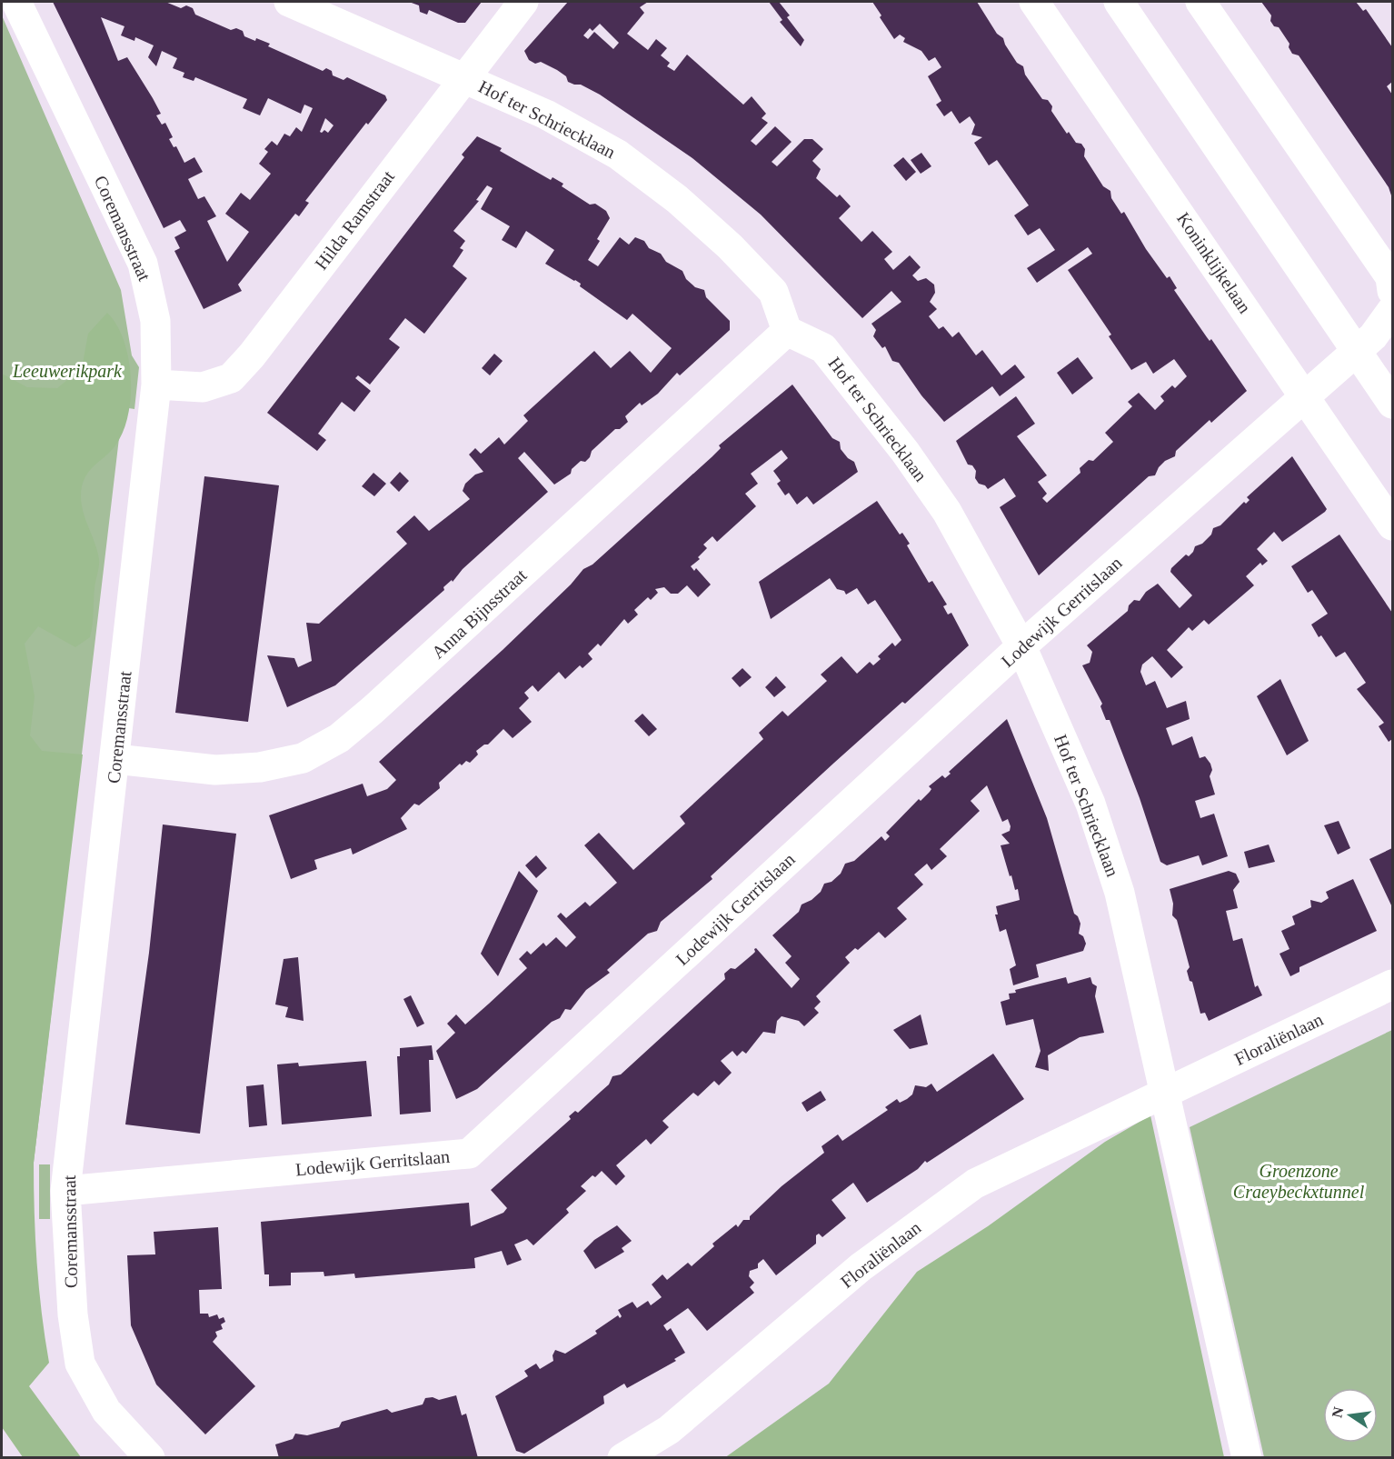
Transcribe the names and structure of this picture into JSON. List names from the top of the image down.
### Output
{
  "streets": {
    "street": [
      "Hof ter Schriecklaan",
      "Hilda Ramstraat",
      "Coremansstraat",
      "Koninklijkelaan",
      "Lodewijk Gerritslaan",
      "Anna Bijnsstraat",
      "Floraliënlaan"
    ]
  },
  "crossings": [
    ["Hof ter Schriecklaan", "Hilda Ramstraat"],
    ["Hof ter Schriecklaan", "Lodewijk Gerritslaan"],
    ["Hof ter Schriecklaan", "Anna Bijnsstraat"],
    ["Hof ter Schriecklaan", "Floraliënlaan"],
    ["Hilda Ramstraat", "Coremansstraat"],
    ["Coremansstraat", "Lodewijk Gerritslaan"],
    ["Coremansstraat", "Anna Bijnsstraat"],
    ["Koninklijkelaan", "Lodewijk Gerritslaan"]
  ],
  "parks": ["Leeuwerikpark", "Groenzone Craeybeckxtunnel"],
  "north": "left"
}
